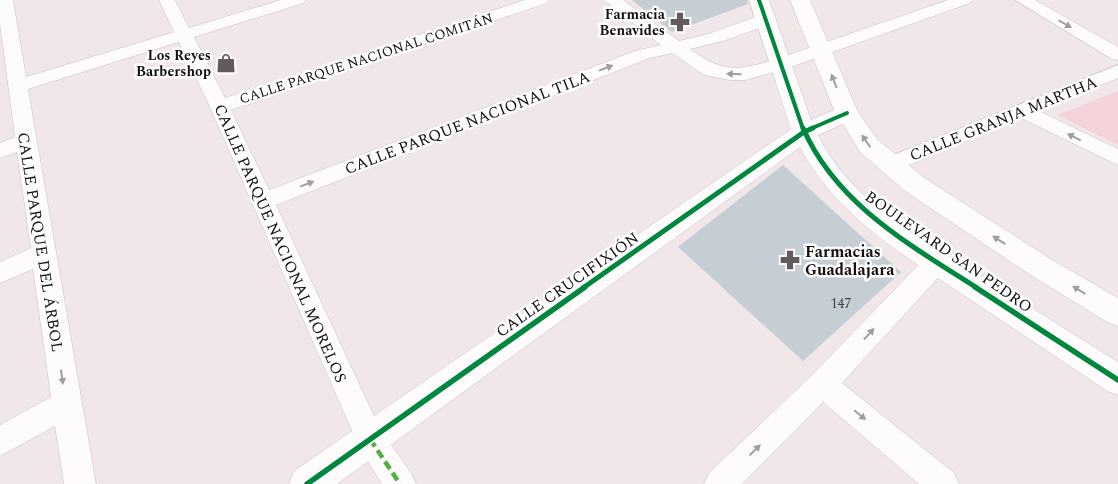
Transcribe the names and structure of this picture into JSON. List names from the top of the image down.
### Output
{
  "streets": {
    "street": [
      "CALLE PARQUE NACIONAL COMITÁN",
      "CALLE GRANJA MARTHA",
      "CALLE PARQUE NACIONAL TILA",
      "CALLE PARQUE DEL ÁRBOL",
      "CALLE PARQUE NACIONAL MORELOS",
      "BOULEVARD SAN PEDRO",
      "CALLE CRUCIFIXIÓN"
    ]
  },
  "crossings": [
    ["CALLE PARQUE NACIONAL COMITÁN", "CALLE PARQUE NACIONAL MORELOS"],
    ["CALLE PARQUE NACIONAL TILA", "CALLE PARQUE NACIONAL MORELOS"],
    ["CALLE PARQUE NACIONAL TILA", "BOULEVARD SAN PEDRO"],
    ["CALLE PARQUE NACIONAL MORELOS", "CALLE CRUCIFIXIÓN"],
    ["BOULEVARD SAN PEDRO", "CALLE CRUCIFIXIÓN"]
  ],
  "one_way": ["CALLE PARQUE NACIONAL TILA"],
  "places": {
    "pharmacy": ["Farmacia Benavides", "Farmacias Guadalajara"],
    "shop": ["Los Reyes Barbershop"]
  },
  "house_numbers": ["147"]
}
